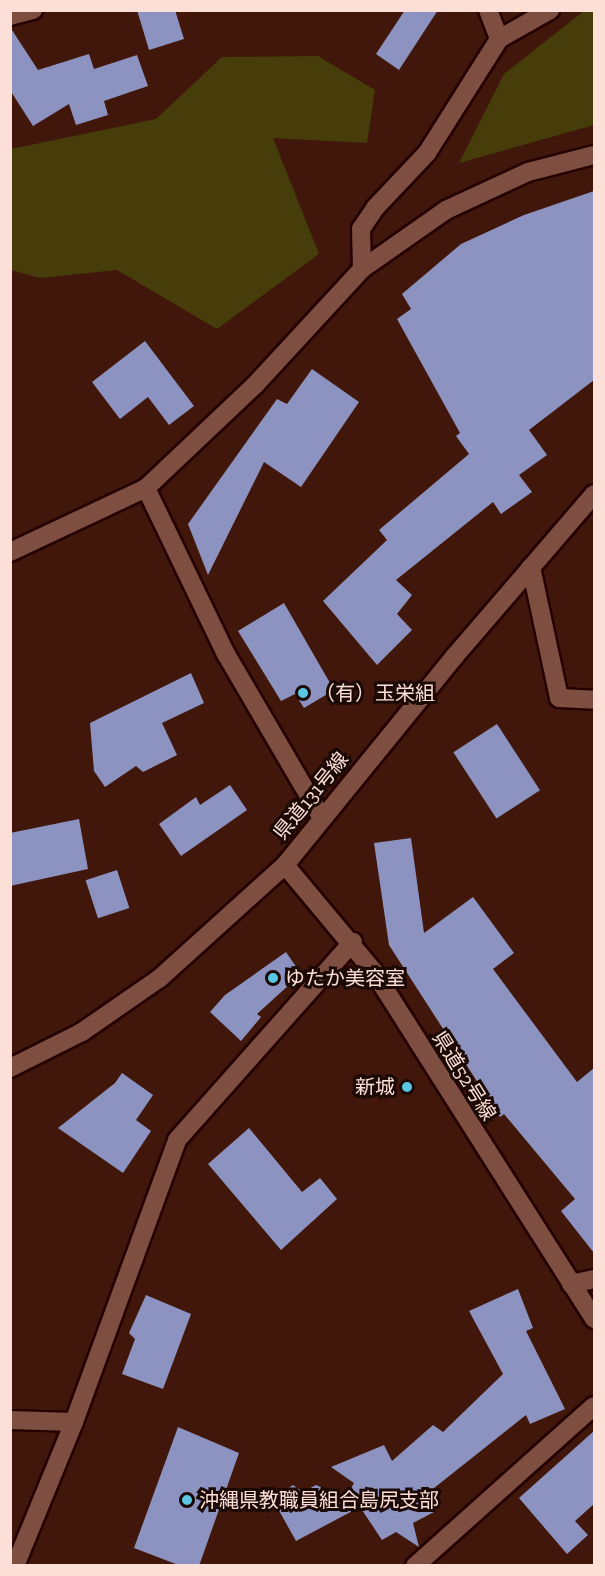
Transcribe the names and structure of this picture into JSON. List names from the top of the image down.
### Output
{
  "streets": {
    "street": ["県道131号線", "県道52号線"]
  },
  "crossings": [
    ["県道131号線", "県道52号線"]
  ],
  "places": [
    "（有）玉栄組",
    "ゆたか美容室",
    "新城",
    "沖縄県教職員組合島尻支部"
  ]
}
